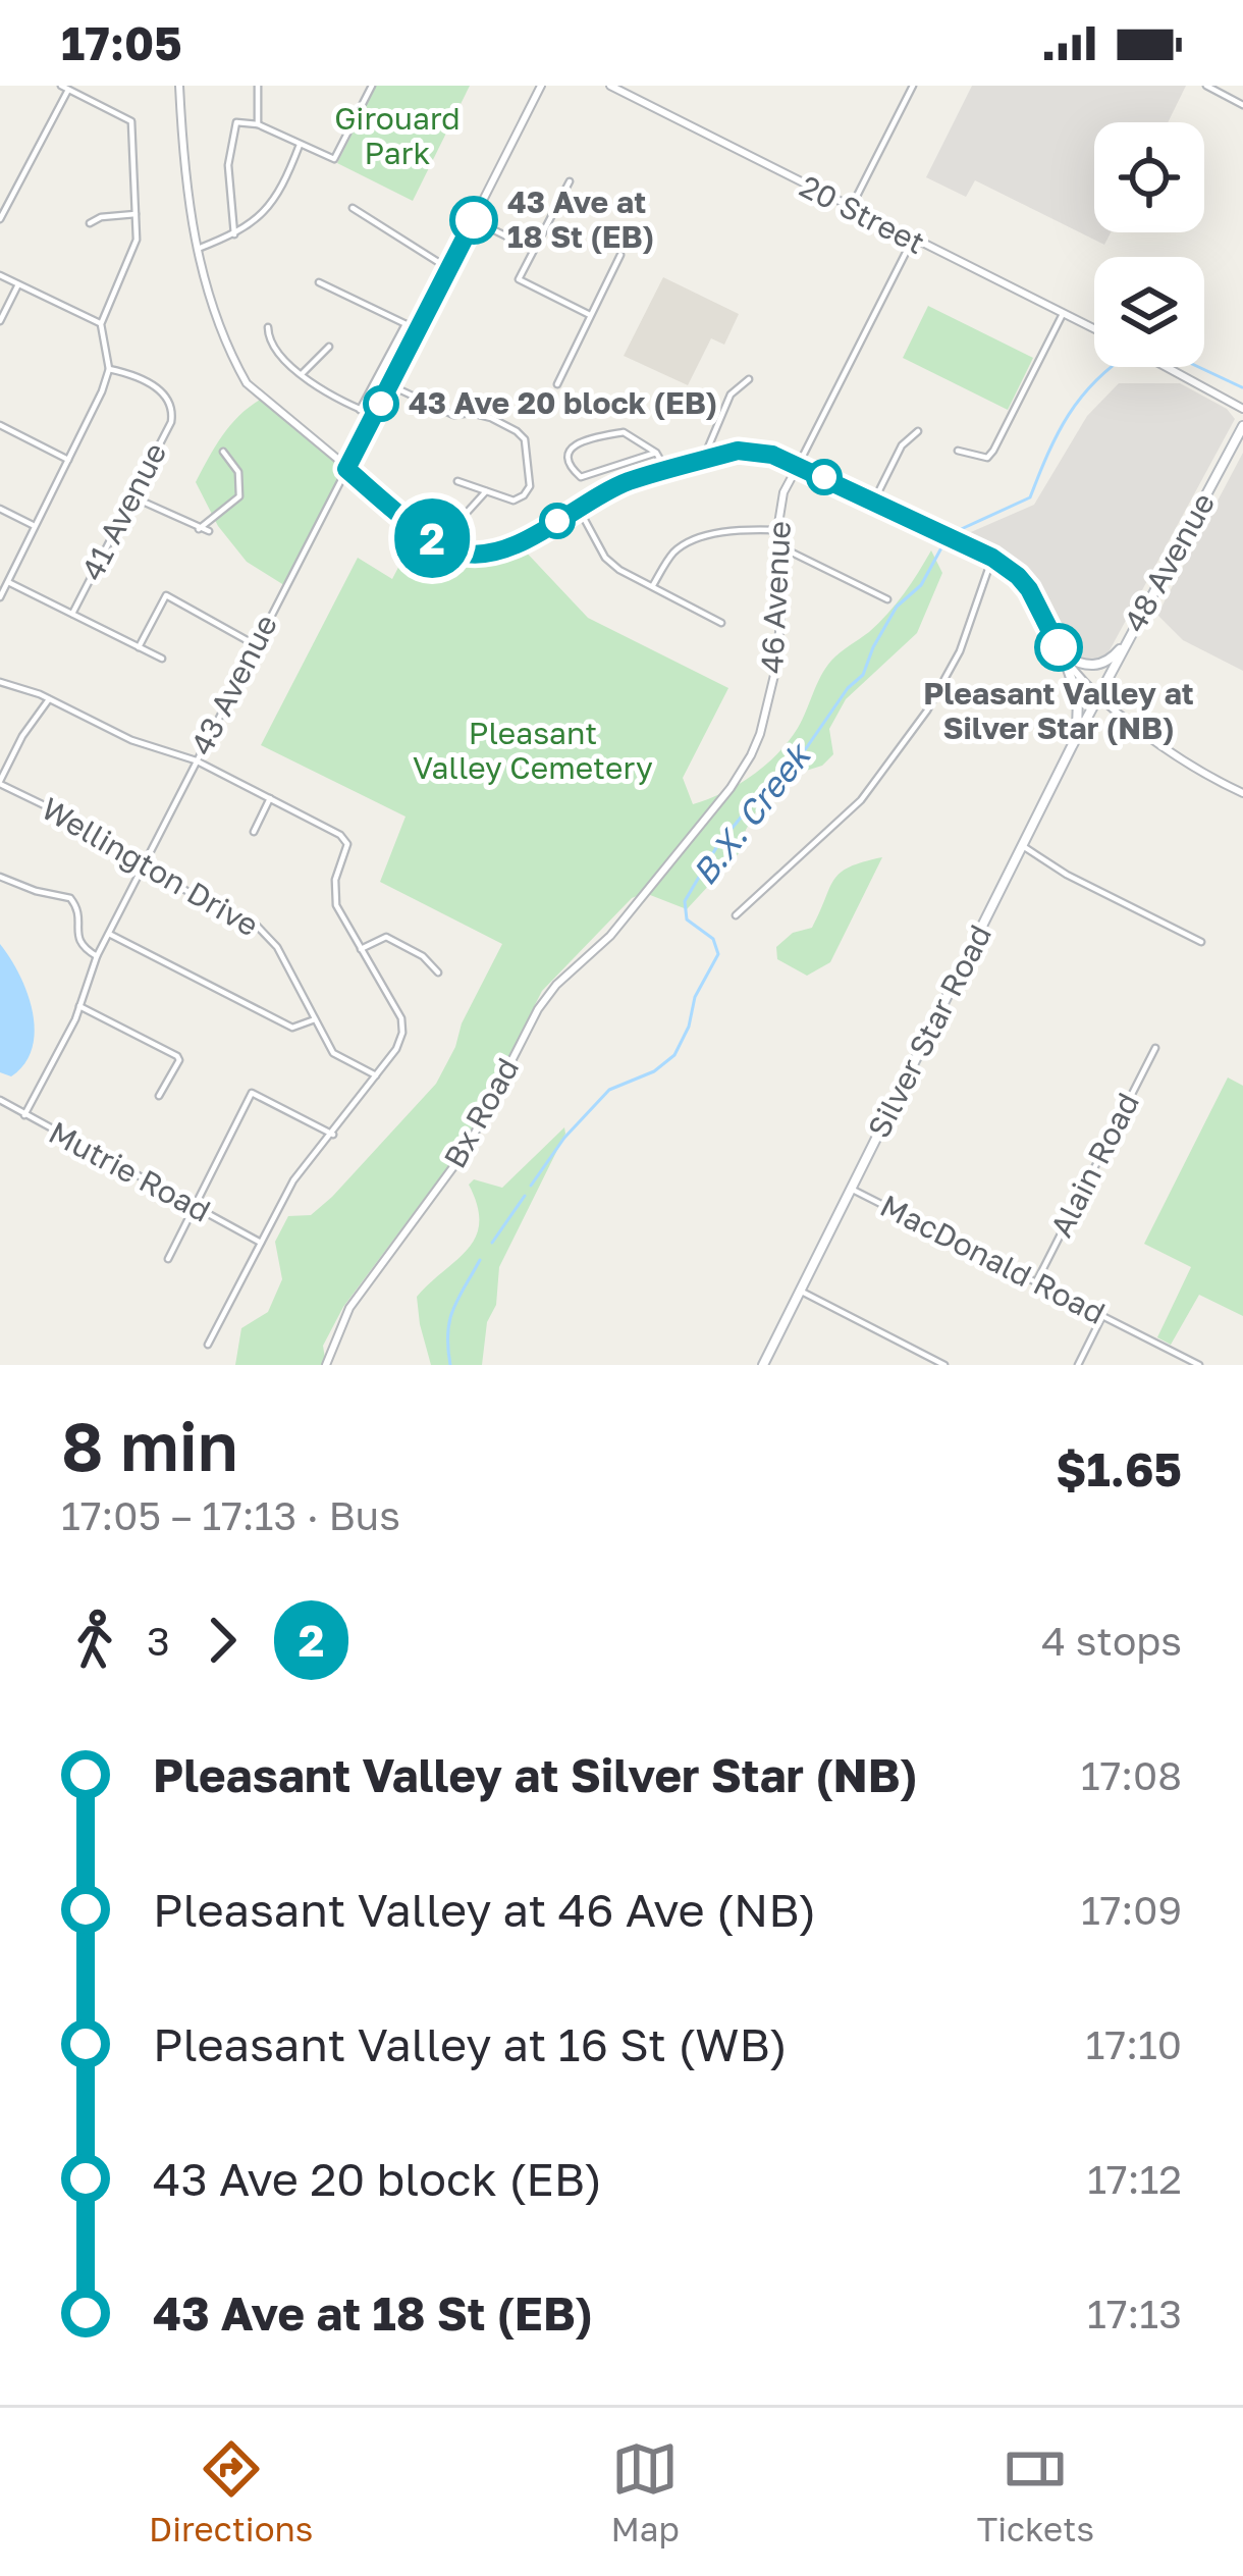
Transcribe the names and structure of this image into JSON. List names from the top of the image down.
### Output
{
  "streets": {
    "main road": ["48 Avenue", "Silver Star Road"],
    "street": [
      "20 Street",
      "41 Avenue",
      "46 Avenue",
      "43 Avenue",
      "Wellington Drive",
      "Bx Road",
      "Alain Road",
      "Mutrie Road",
      "MacDonald Road"
    ]
  },
  "crossings": [
    ["20 Street", "46 Avenue"],
    ["48 Avenue", "Silver Star Road"],
    ["46 Avenue", "Bx Road"],
    ["43 Avenue", "Wellington Drive"],
    ["43 Avenue", "Mutrie Road"],
    ["Silver Star Road", "MacDonald Road"],
    ["Alain Road", "MacDonald Road"]
  ],
  "water": ["B.X. Creek"],
  "parks": ["Girouard Park", "Pleasant Valley Cemetery"],
  "places": ["43 Ave at 18 St (EB)", "43 Ave 20 block (EB)", "Pleasant Valley at Silver Star (NB)"],
  "lines": ["bus line 2"],
  "page": {
    "status": "17:05",
    "on_map": "2",
    "heading": ["8 min", "17:05 – 17:13 · Bus", "$1.65"],
    "legs": ["3", "2", "4 stops"],
    "list": [
      {
        "name": "Pleasant Valley at Silver Star (NB)",
        "value": "17:08"
      },
      {
        "name": "Pleasant Valley at 46 Ave (NB)",
        "value": "17:09"
      },
      {
        "name": "Pleasant Valley at 16 St (WB)",
        "value": "17:10"
      },
      {
        "name": "43 Ave 20 block (EB)",
        "value": "17:12"
      },
      {
        "name": "43 Ave at 18 St (EB)",
        "value": "17:13"
      }
    ],
    "tabs": ["Directions", "Map", "Tickets"]
  }
}
